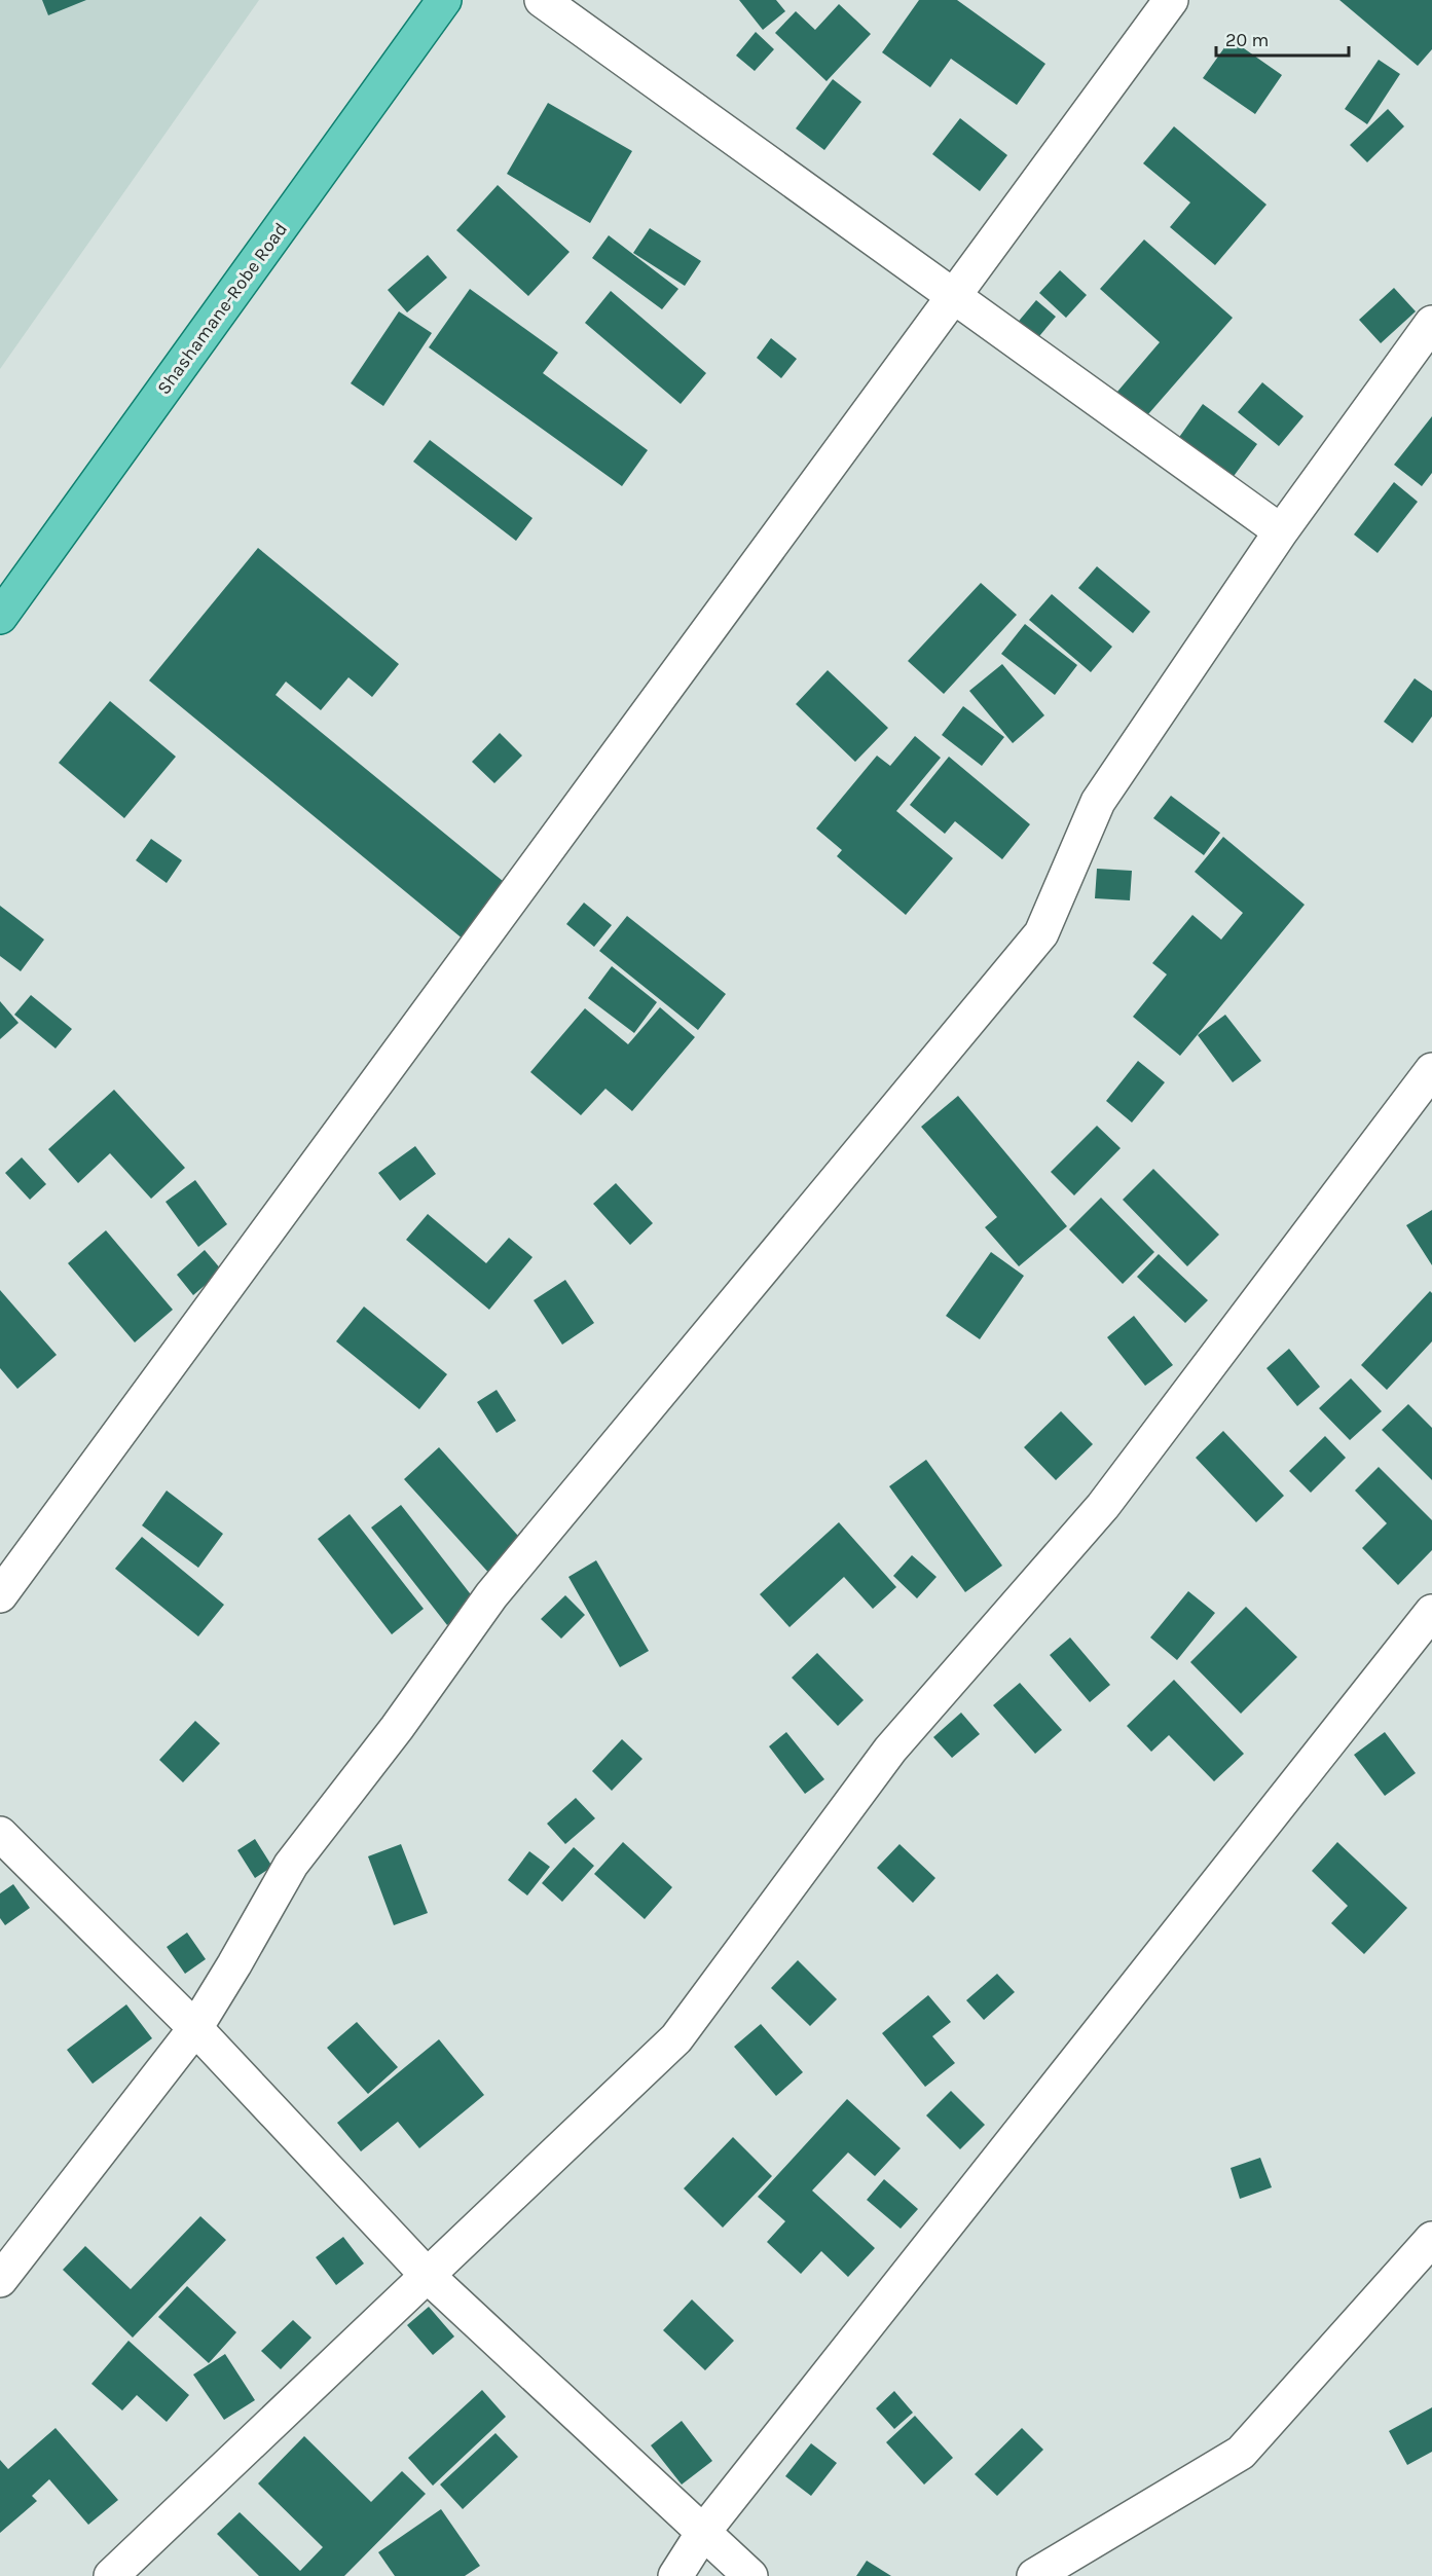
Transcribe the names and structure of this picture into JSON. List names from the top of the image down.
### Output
{
  "streets": {
    "main road": ["Shashamane-Robe Road"]
  },
  "scale_bar": "20 m"
}
